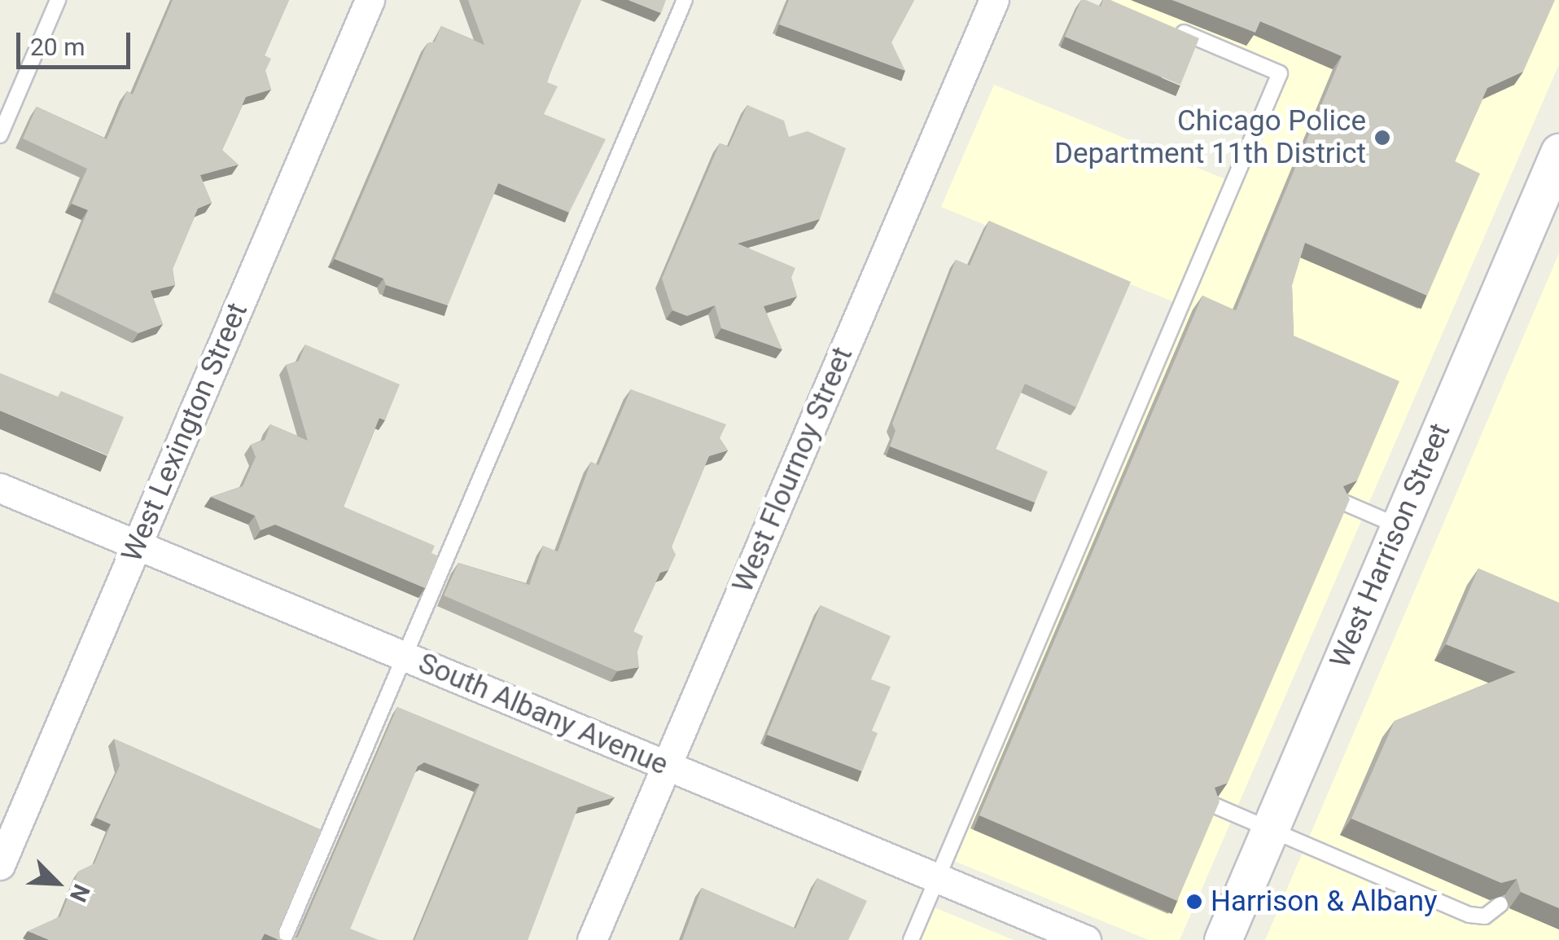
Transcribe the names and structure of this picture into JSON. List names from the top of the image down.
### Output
{
  "streets": {
    "street": [
      "West Lexington Street",
      "West Flournoy Street",
      "West Harrison Street",
      "South Albany Avenue"
    ]
  },
  "crossings": [
    ["West Lexington Street", "South Albany Avenue"],
    ["West Flournoy Street", "South Albany Avenue"]
  ],
  "places": ["Chicago Police Department 11th District", "Harrison & Albany"],
  "scale_bar": "20 m",
  "north": "bottom right"
}
